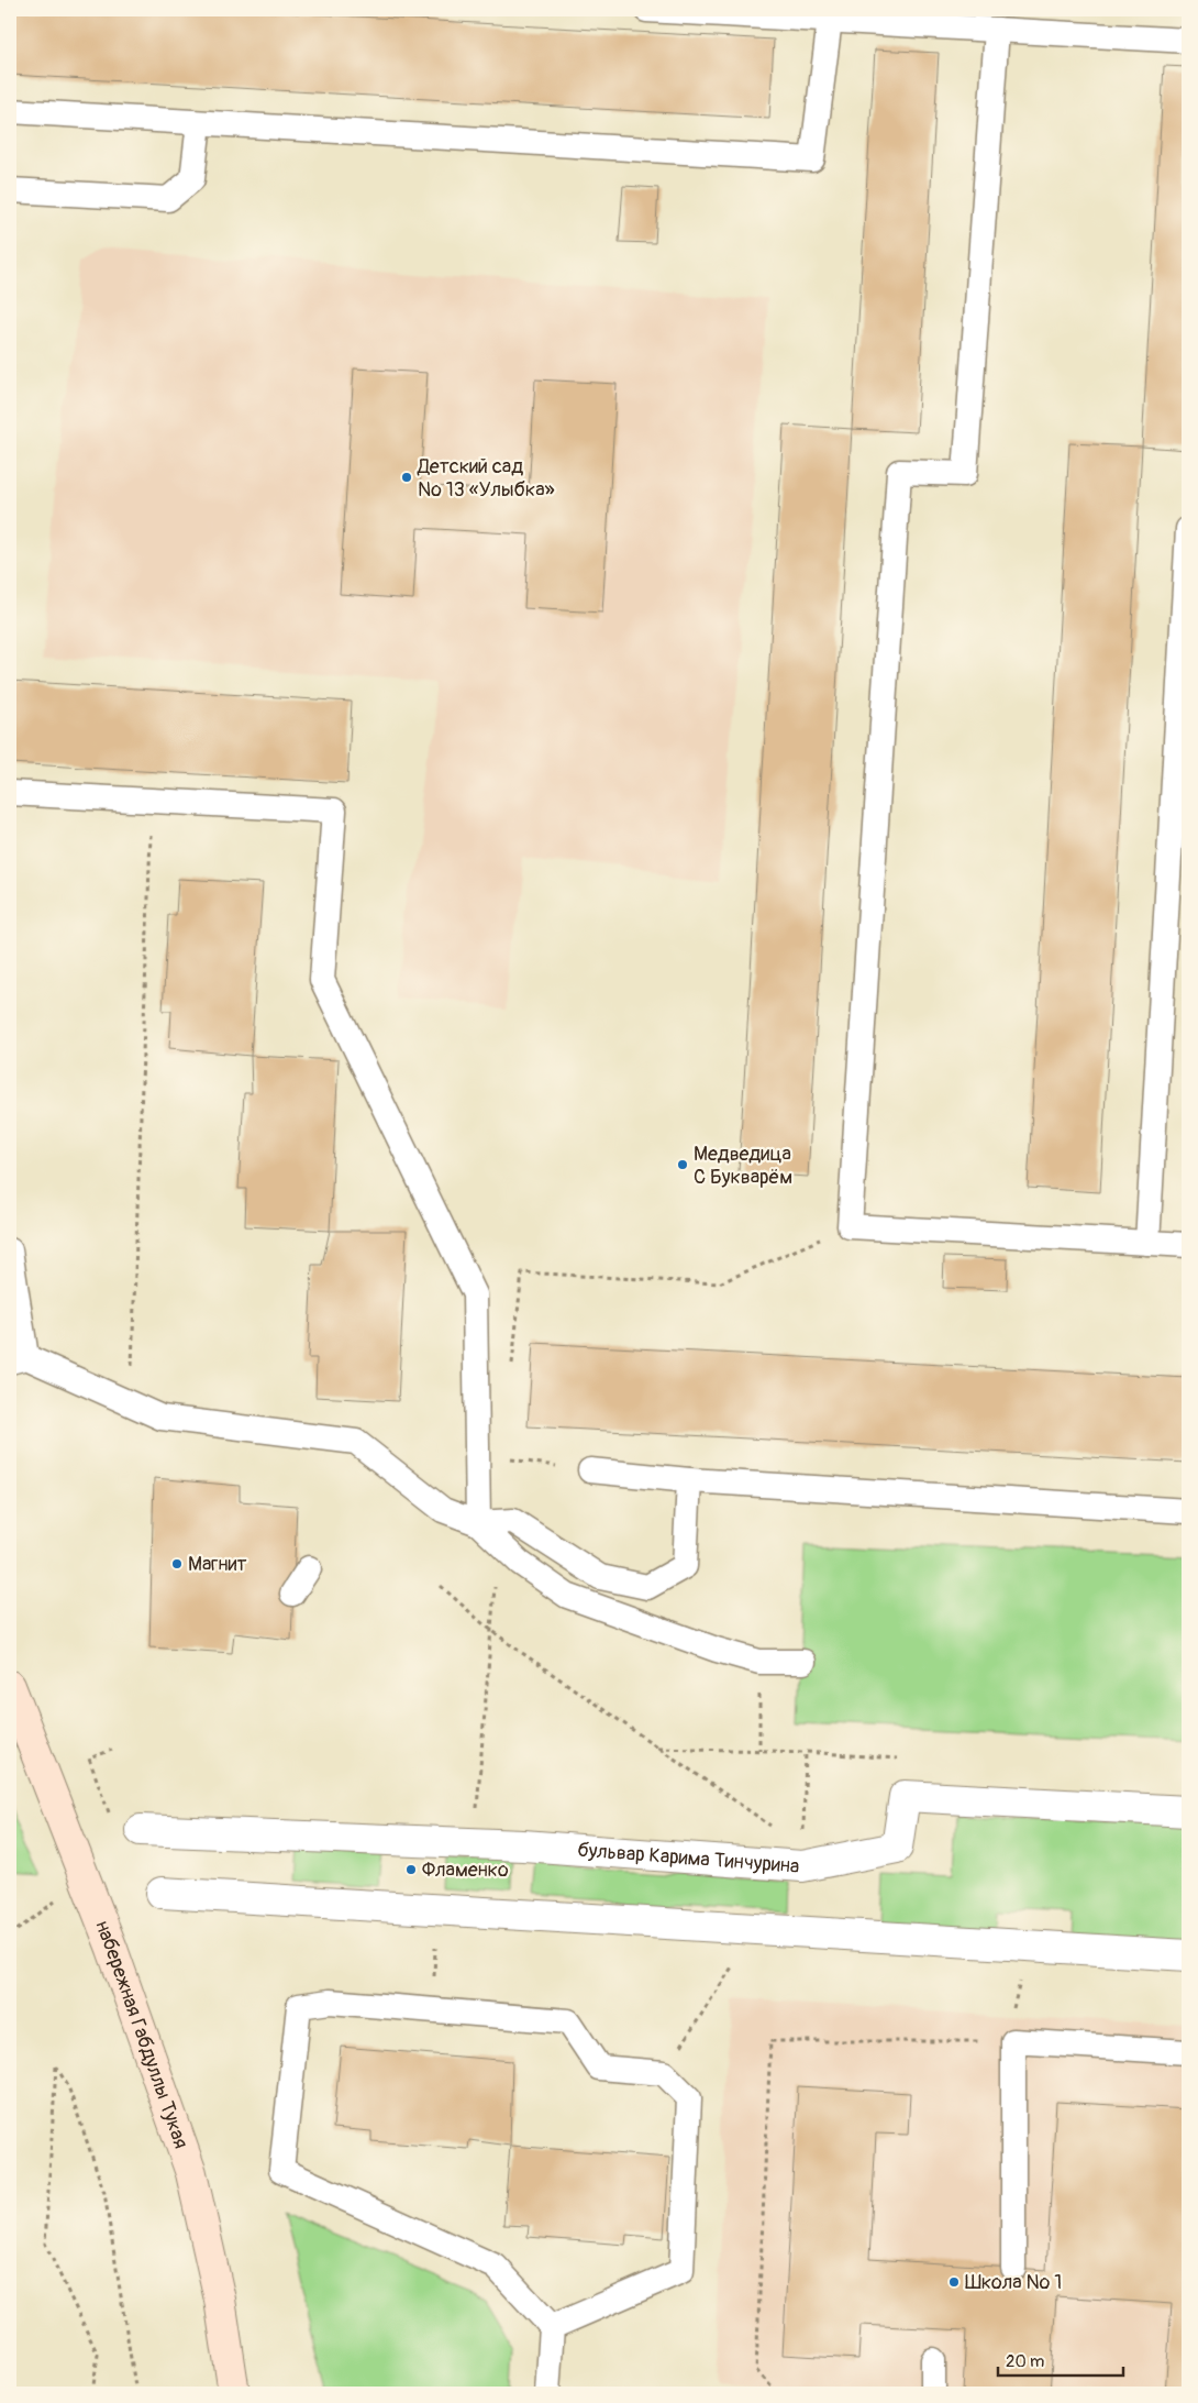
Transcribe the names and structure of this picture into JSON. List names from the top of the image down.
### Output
{
  "streets": {
    "main road": ["набережная Габдуллы Тукая"],
    "street": ["бульвар Карима Тинчурина"]
  },
  "places": [
    "Детский сад № 13 «Улыбка»",
    "Медведица С Букварём",
    "Магнит",
    "Фламенко",
    "Школа № 1"
  ],
  "scale_bar": "20 m"
}
